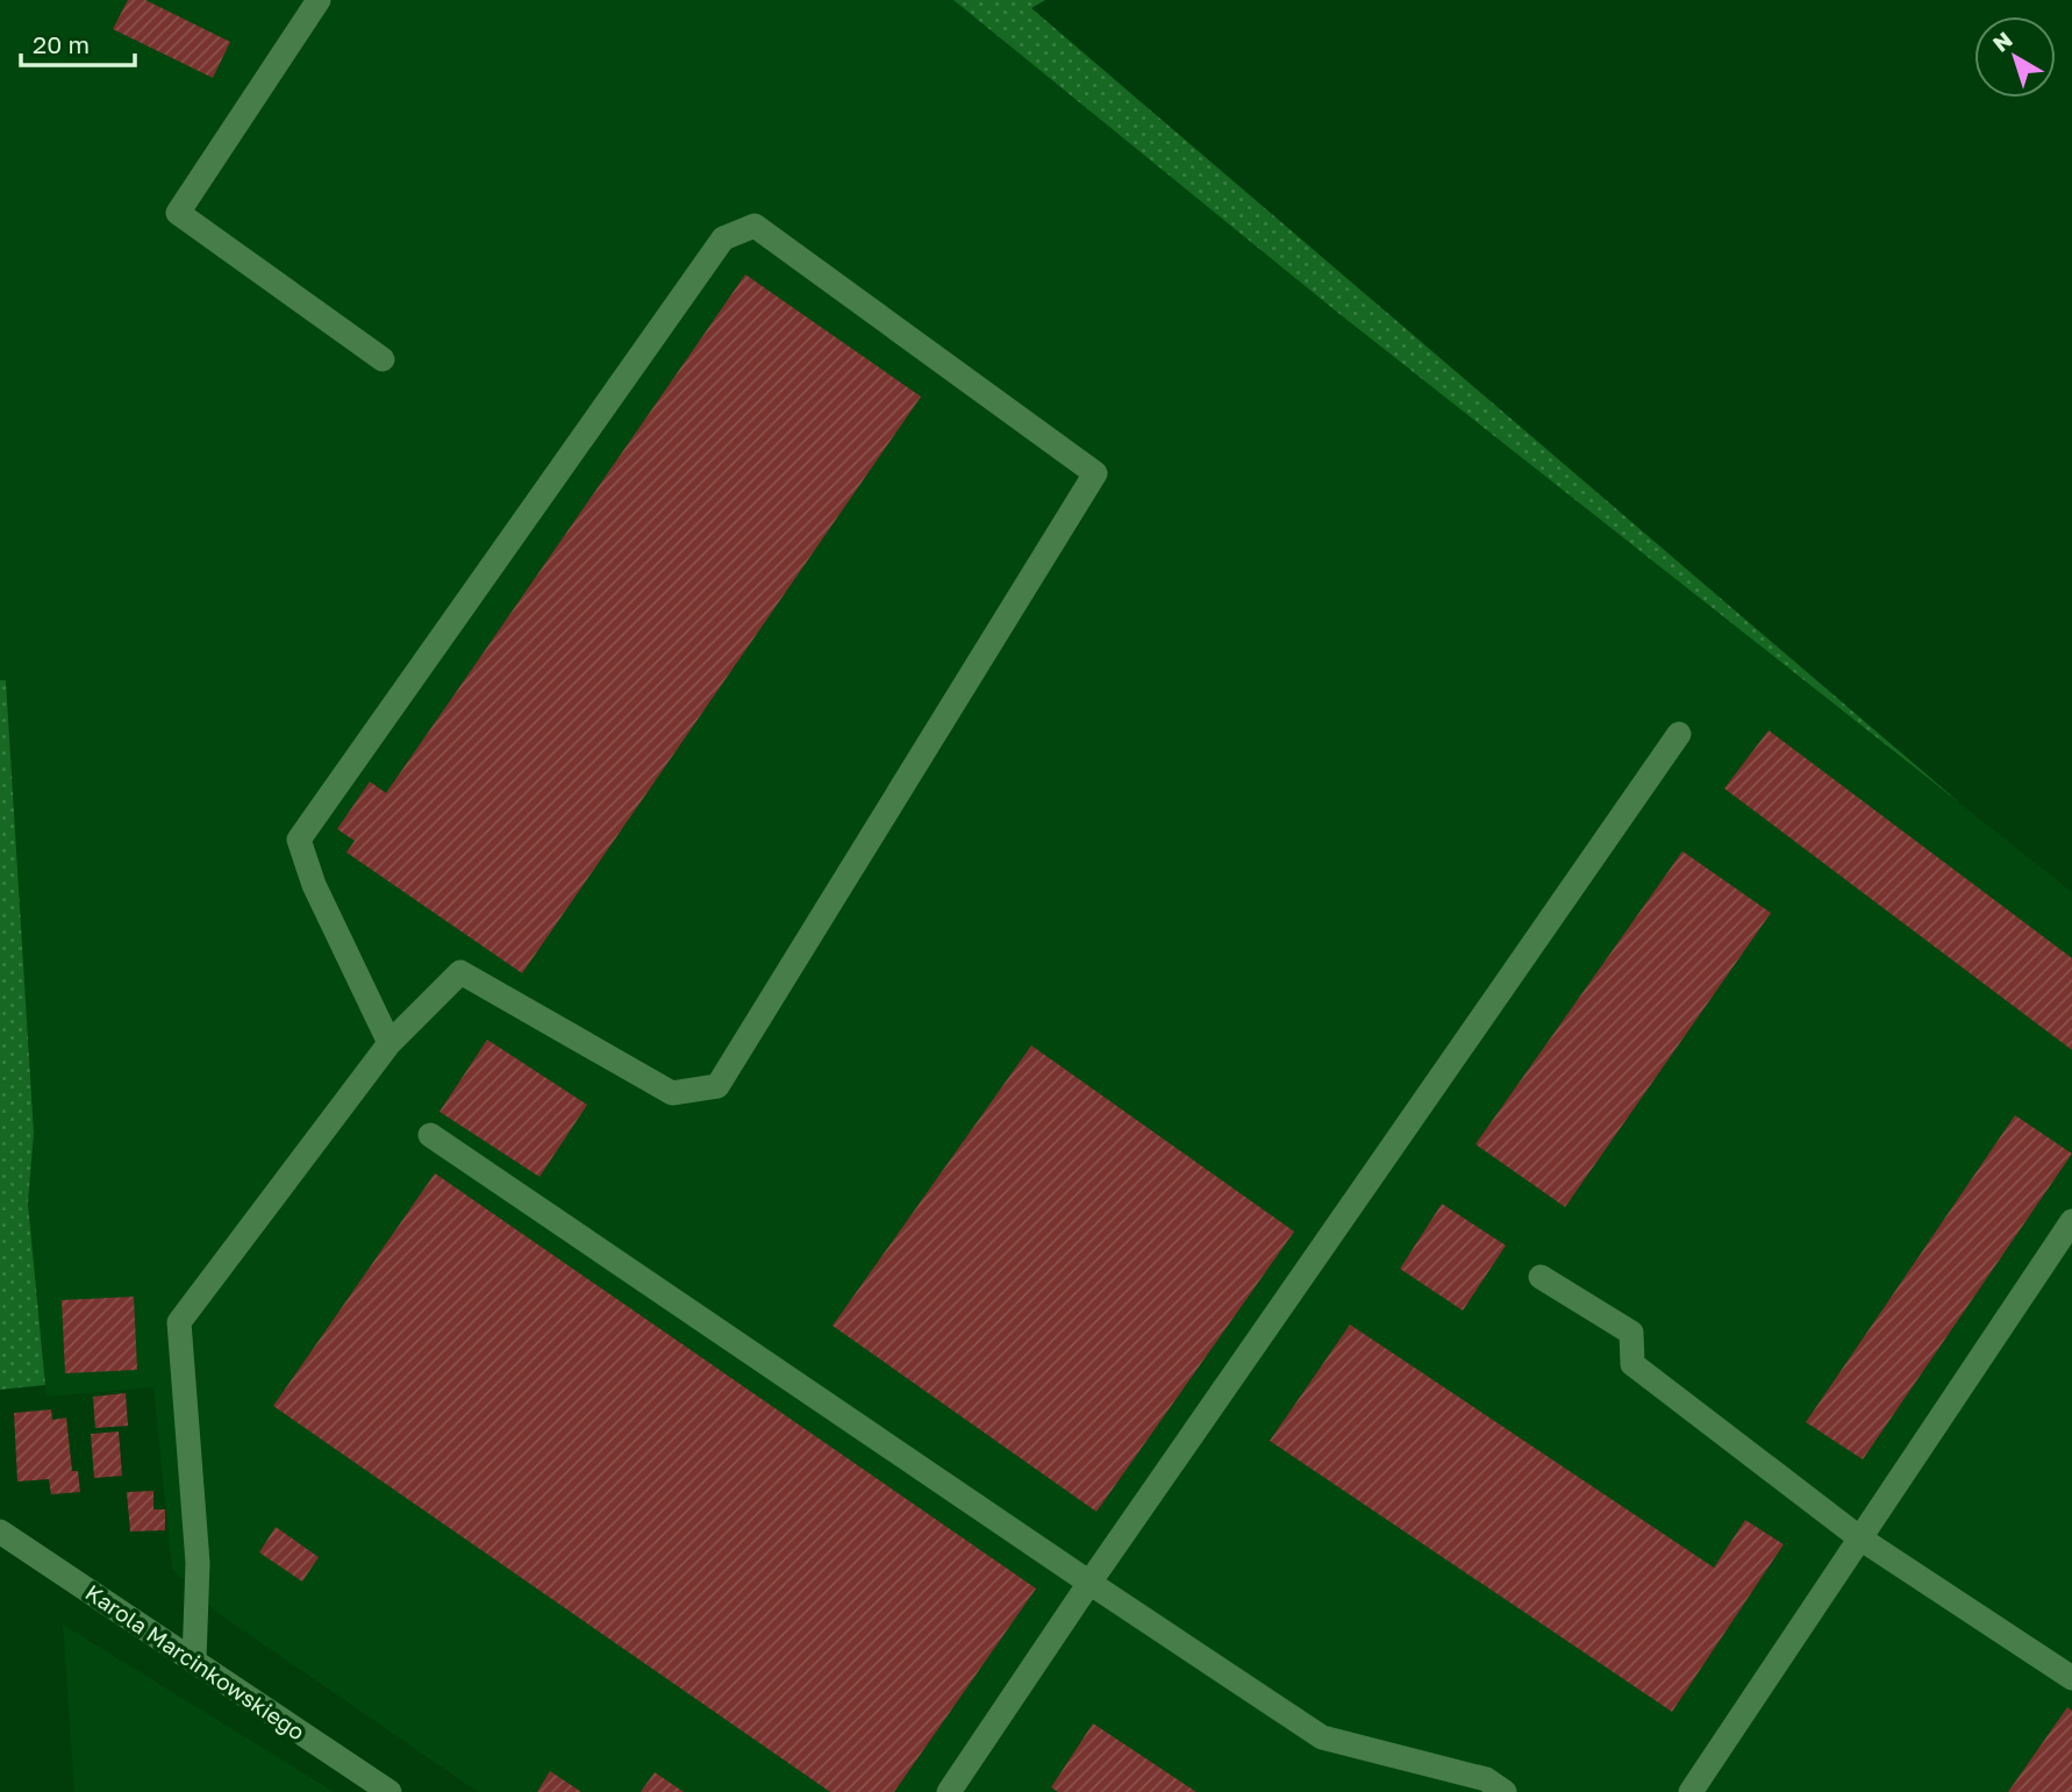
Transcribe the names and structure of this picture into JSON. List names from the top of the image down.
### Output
{
  "streets": {
    "street": ["Karola Marcinkowskiego"]
  },
  "scale_bar": "20 m",
  "north": "top left"
}
